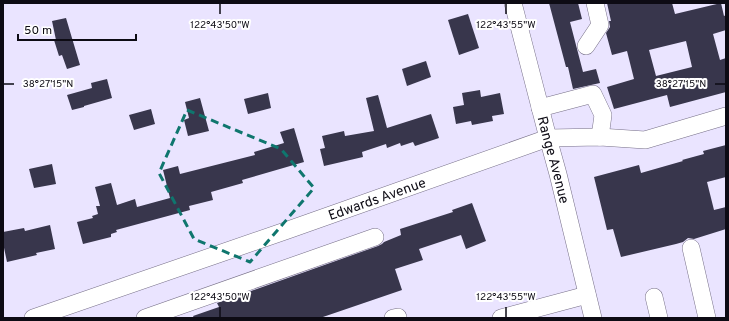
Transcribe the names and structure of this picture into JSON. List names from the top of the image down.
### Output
{
  "streets": {
    "street": ["Range Avenue", "Edwards Avenue"]
  },
  "crossings": [
    ["Range Avenue", "Edwards Avenue"]
  ],
  "scale_bar": "50 m",
  "coordinates": ["122°43'50\"W", "122°43'55\"W", "38°27'15\"N"]
}
